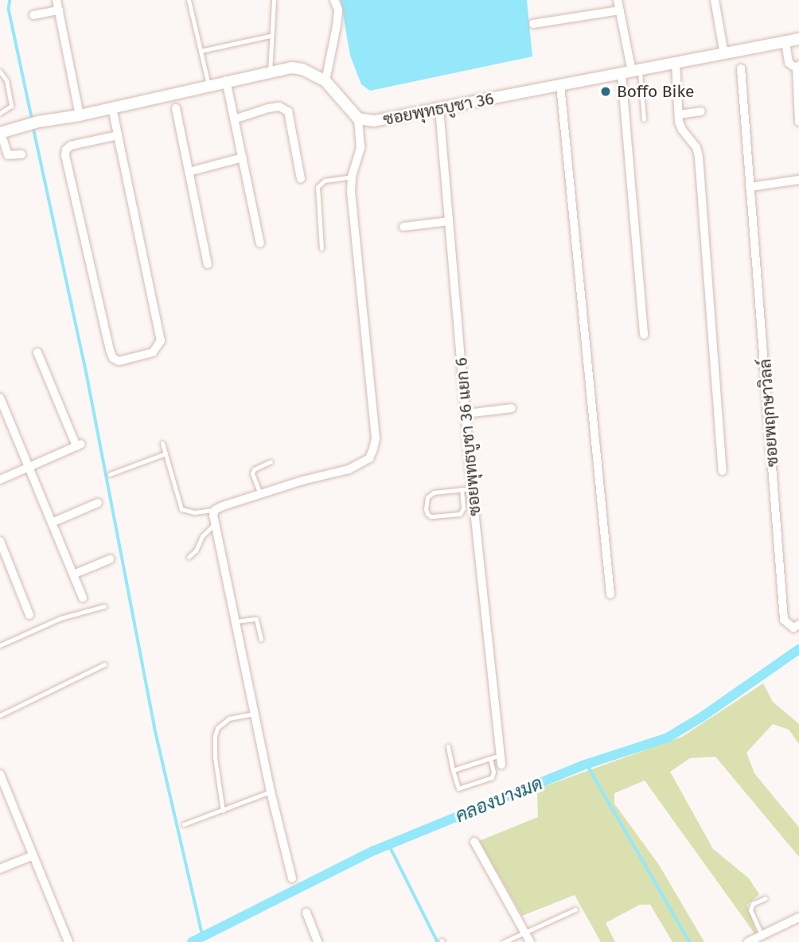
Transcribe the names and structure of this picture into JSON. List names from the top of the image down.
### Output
{
  "streets": {
    "street": ["ซอยพุทธบูชา 36", "ซอยพฤกษาวิลล์", "ซอยพุทธบูชา 36 แยก 6"]
  },
  "crossings": [
    ["ซอยพุทธบูชา 36", "ซอยพุทธบูชา 36 แยก 6"]
  ],
  "water": ["คลองบางมด"],
  "places": ["Boffo Bike"]
}
